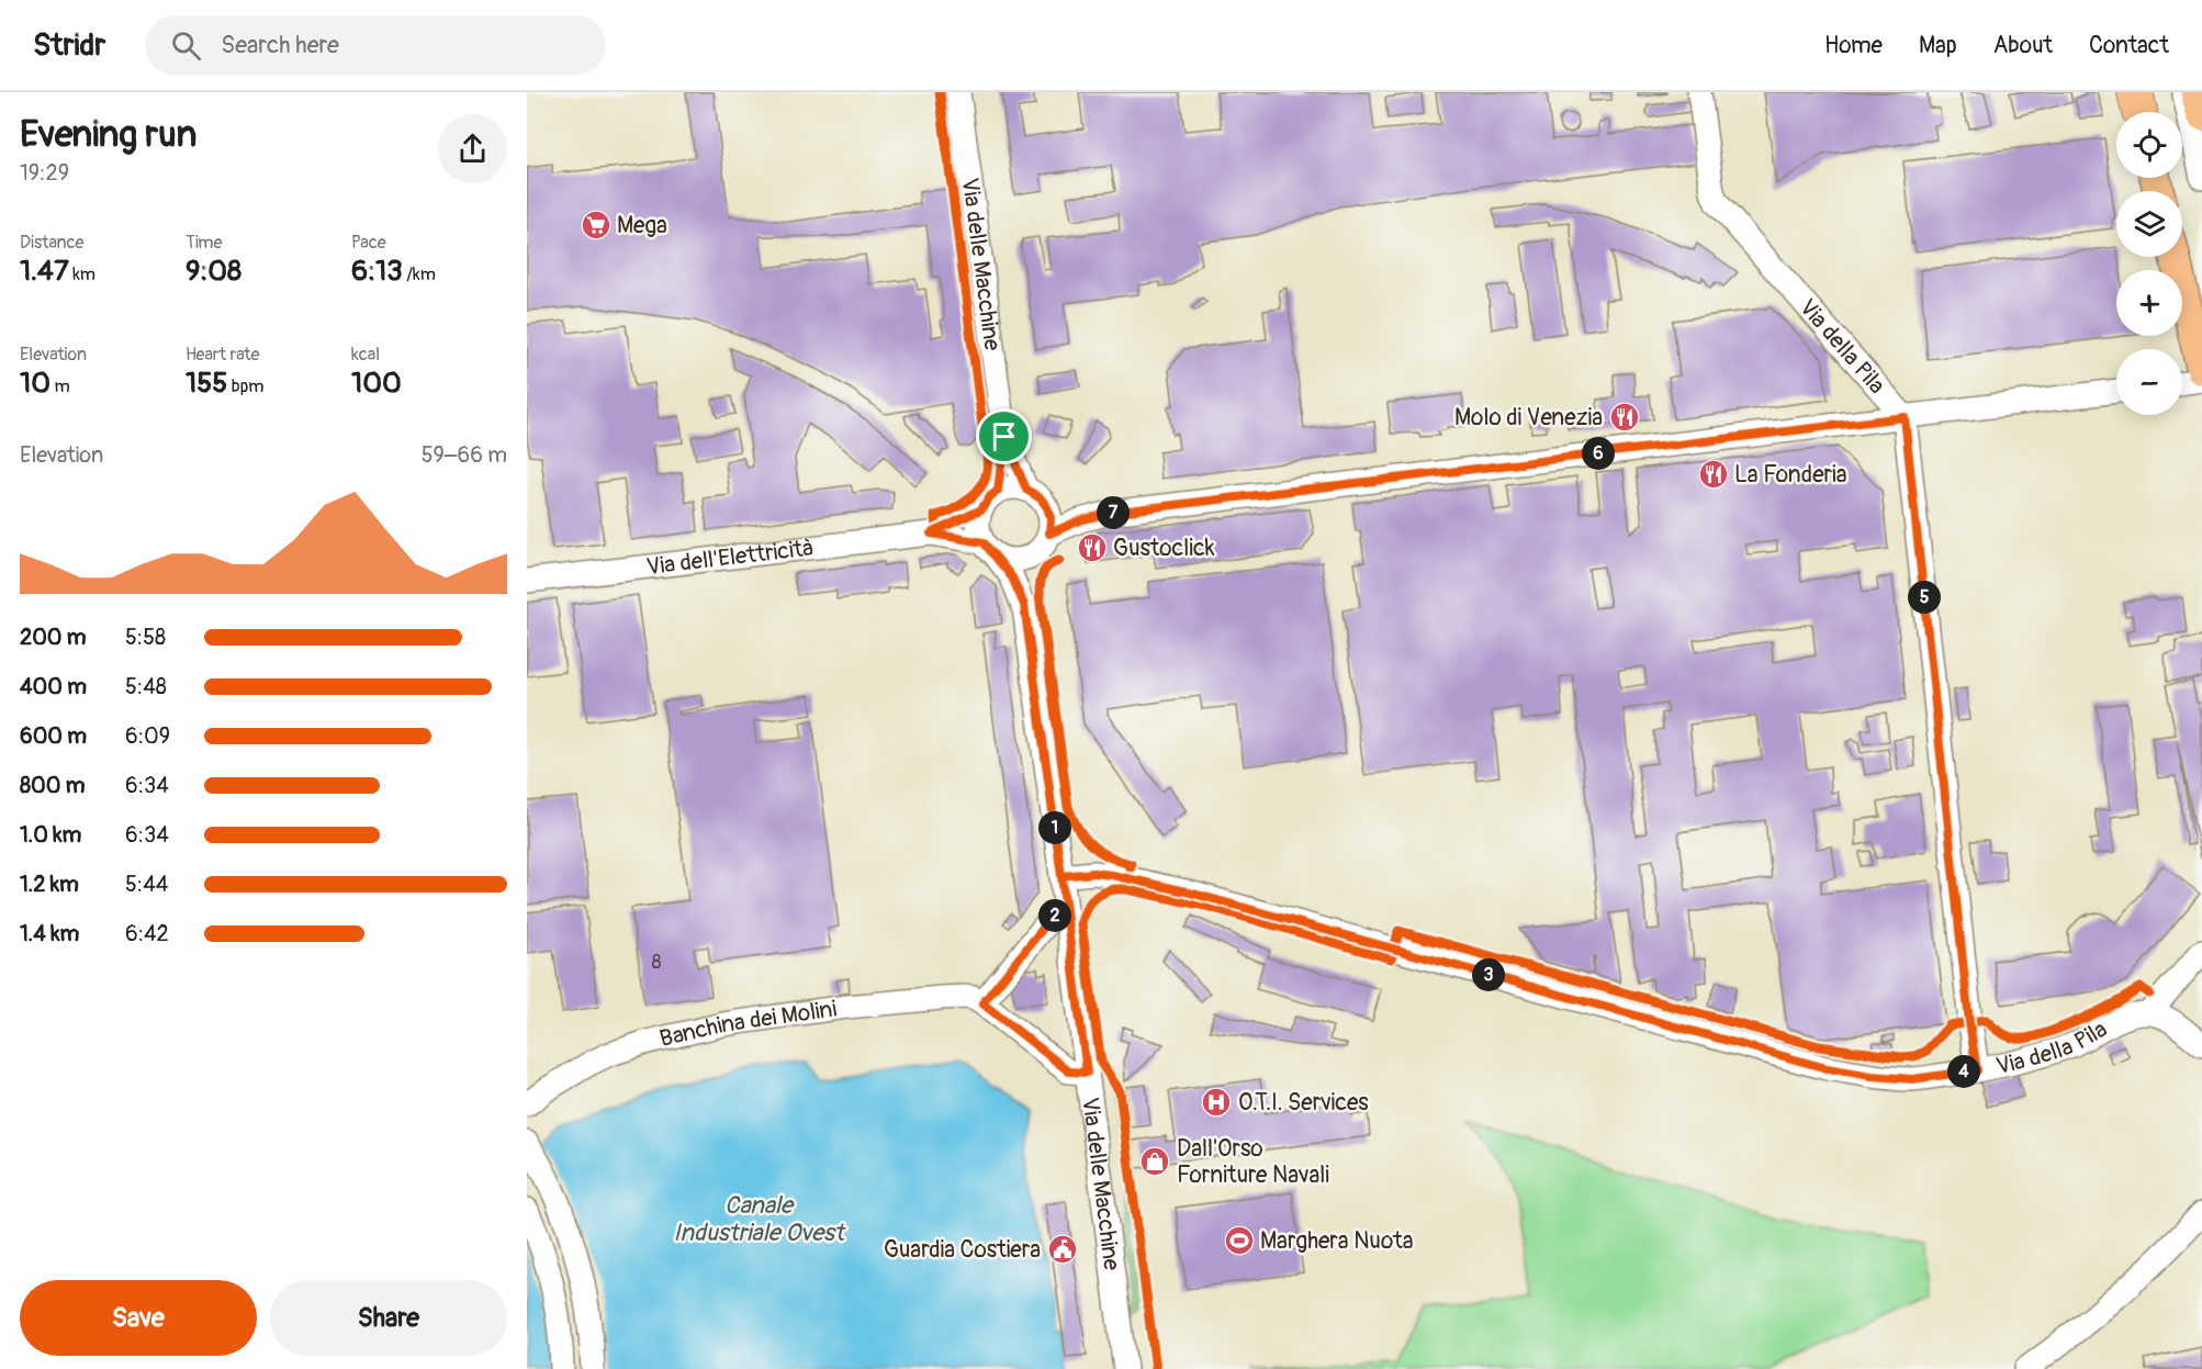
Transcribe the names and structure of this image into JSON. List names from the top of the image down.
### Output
{
  "streets": {
    "street": [
      "Via delle Macchine",
      "Via della Pila",
      "Via dell'Elettricità",
      "Banchina dei Molini"
    ]
  },
  "crossings": [
    ["Via delle Macchine", "Via dell'Elettricità"],
    ["Via delle Macchine", "Banchina dei Molini"]
  ],
  "water": ["Canale Industriale Ovest"],
  "places": {
    "supermarket": ["Mega"],
    "restaurant": ["Molo di Venezia", "La Fonderia", "Gustoclick"],
    "hospital": ["O.T.I. Services"],
    "shop": ["Dall'Orso Forniture Navali"],
    "sports": ["Marghera Nuota"],
    "public building": ["Guardia Costiera"]
  },
  "house_numbers": ["8"],
  "page": {
    "header": "Stridr",
    "search": "Search here",
    "nav": [
      "Home",
      "Map",
      "About",
      "Contact"
    ],
    "heading": ["Evening run", "19:29"],
    "map_buttons": ["+", "−"],
    "stats": [
      ["Distance", "1.47 km"],
      ["Time", "9:08"],
      ["Pace", "6:13 /km"],
      ["Elevation", "10 m"],
      ["Heart rate", "155 bpm"],
      ["kcal", "100"]
    ],
    "chart": ["Elevation", "59–66 m"],
    "pins": [
      "6",
      "7",
      "5",
      "1",
      "2",
      "3",
      "4"
    ],
    "list": [
      {
        "name": "200 m",
        "note": "5:58"
      },
      {
        "name": "400 m",
        "note": "5:48"
      },
      {
        "name": "600 m",
        "note": "6:09"
      },
      {
        "name": "800 m",
        "note": "6:34"
      },
      {
        "name": "1.0 km",
        "note": "6:34"
      },
      {
        "name": "1.2 km",
        "note": "5:44"
      },
      {
        "name": "1.4 km",
        "note": "6:42"
      }
    ],
    "buttons": ["Save", "Share"]
  }
}
